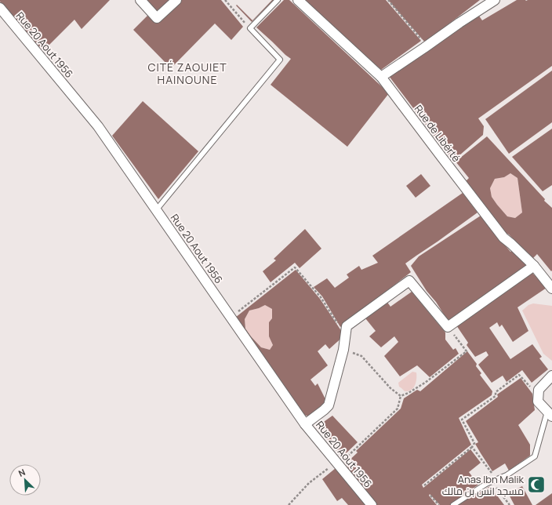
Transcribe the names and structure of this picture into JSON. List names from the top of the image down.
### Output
{
  "streets": {
    "street": ["Rue 20 Aout 1956", "Rue de Libérté"]
  },
  "districts": ["CITÉ ZAOUIET HAINOUNE"],
  "places": {
    "mosque": ["Anas Ibn Malik مسجد انس بن مالك"]
  },
  "north": "top left"
}
